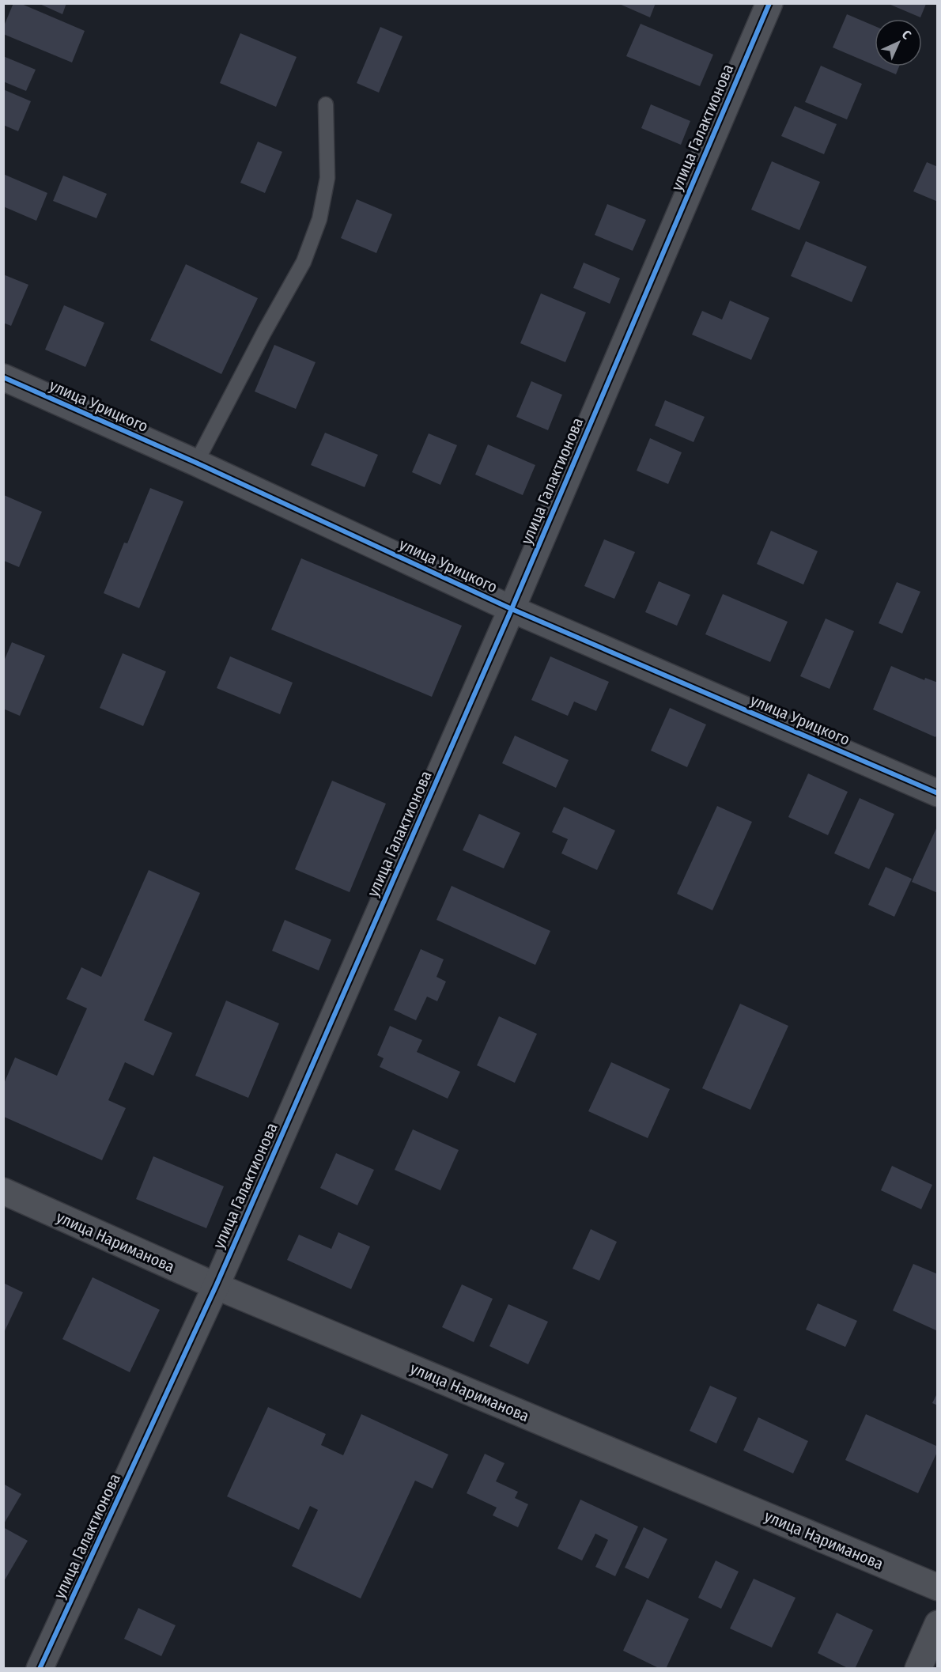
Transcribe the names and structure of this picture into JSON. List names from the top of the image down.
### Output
{
  "streets": {
    "street": ["улица Галактионова", "улица Урицкого", "улица Нариманова"]
  },
  "crossings": [
    ["улица Галактионова", "улица Урицкого"],
    ["улица Галактионова", "улица Нариманова"]
  ],
  "north": "top right"
}
